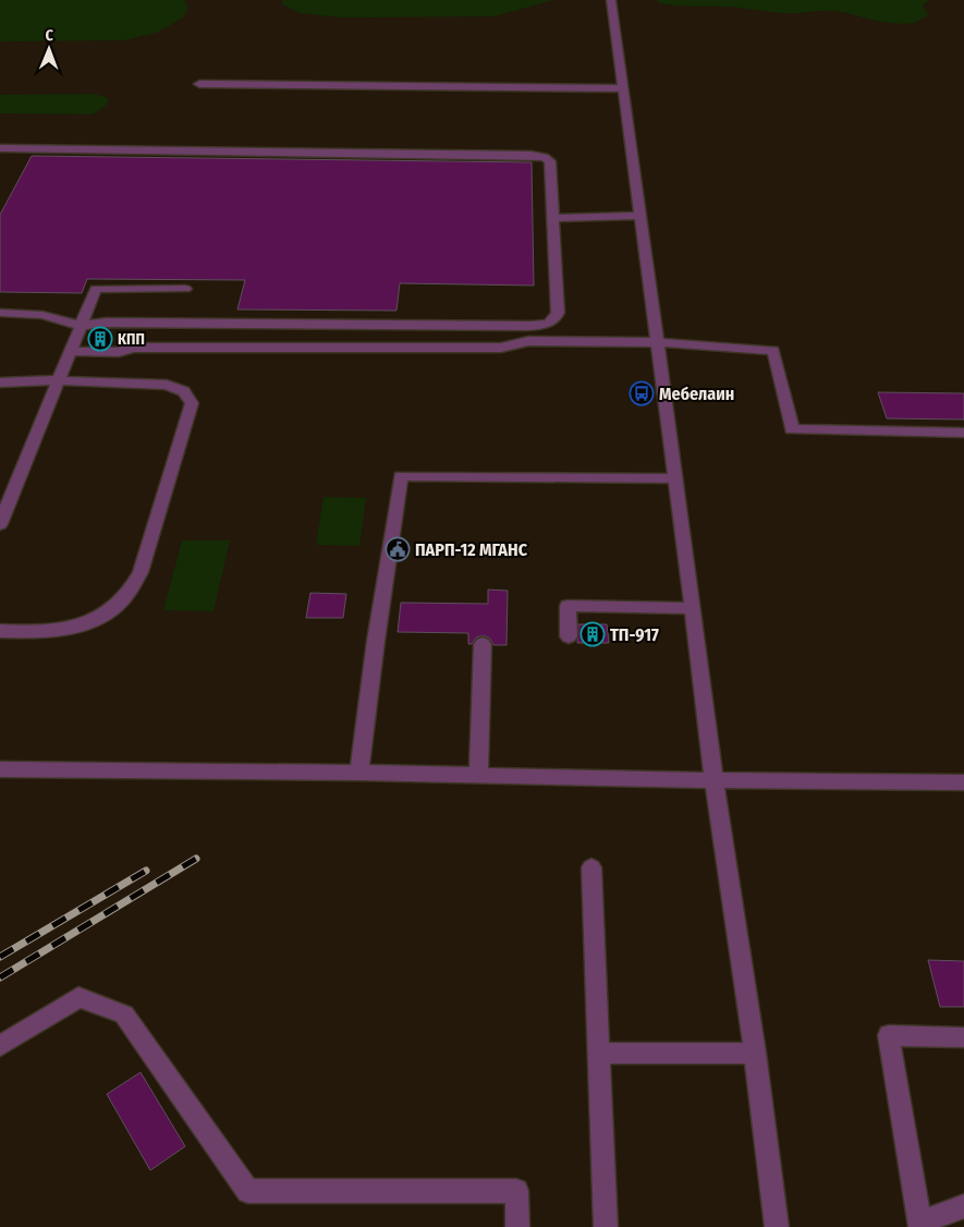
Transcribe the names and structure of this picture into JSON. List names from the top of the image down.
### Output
{
  "places": {
    "building": ["КПП", "ТП-917"],
    "bus stop": ["Мебелаин"],
    "public building": ["ПАРП-12 МГАНС"]
  },
  "north": "top"
}
